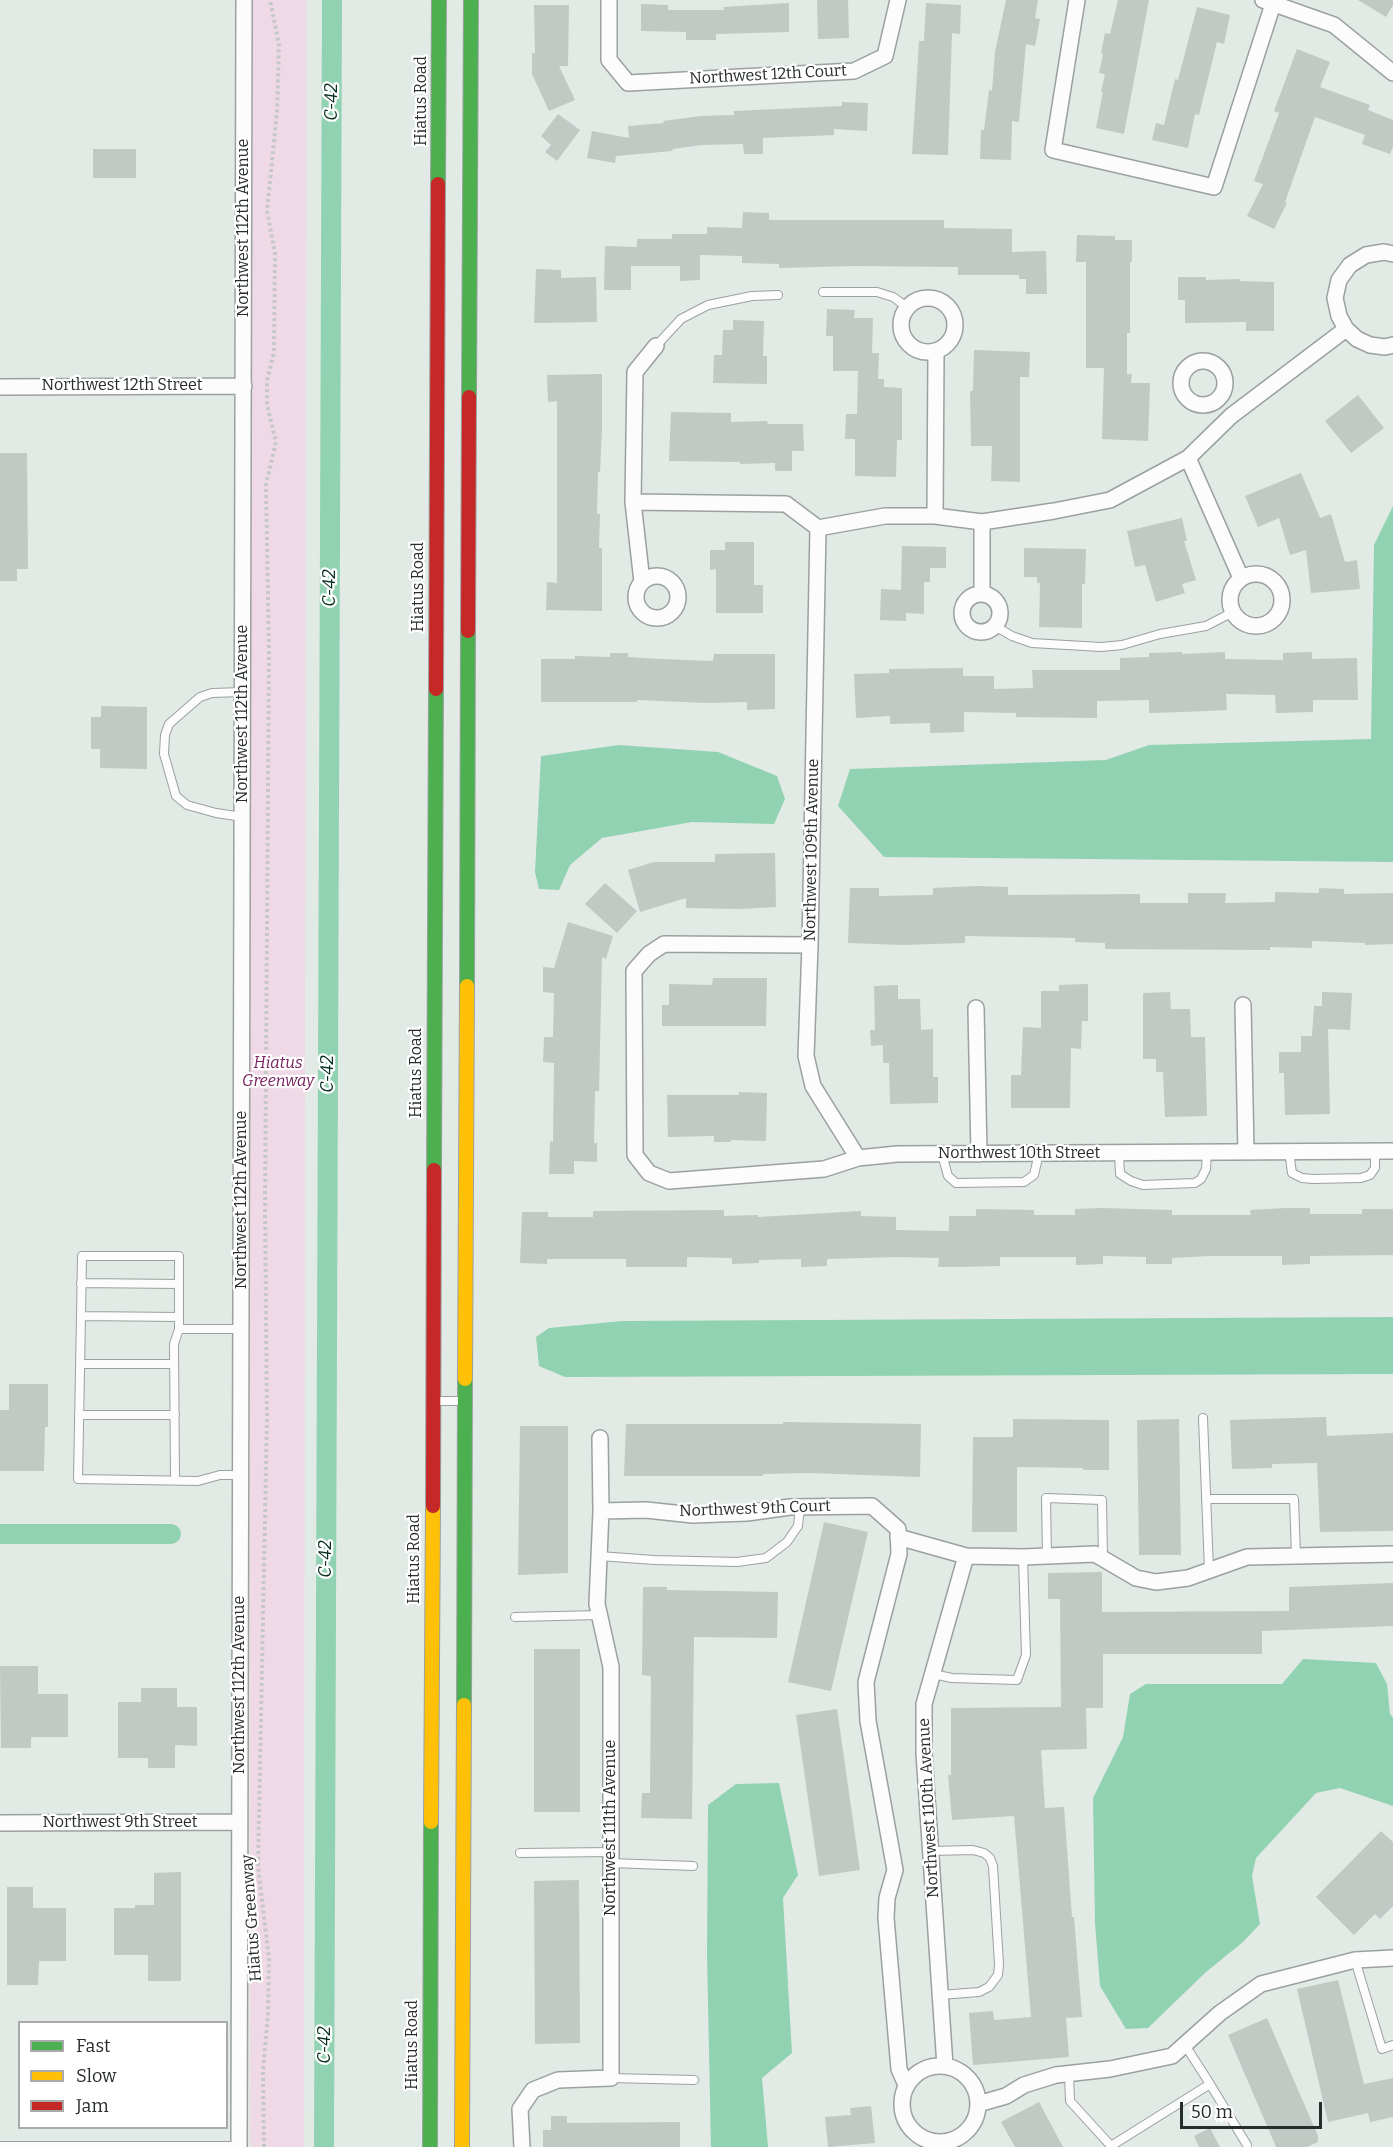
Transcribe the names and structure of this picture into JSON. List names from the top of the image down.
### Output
{
  "streets": {
    "main road": ["Hiatus Road"],
    "street": [
      "Northwest 12th Court",
      "Northwest 112th Avenue",
      "Northwest 12th Street",
      "Northwest 109th Avenue",
      "Northwest 10th Street",
      "Northwest 9th Court",
      "Northwest 110th Avenue",
      "Northwest 9th Street",
      "Northwest 111th Avenue"
    ],
    "path": ["Hiatus Greenway"]
  },
  "crossings": [
    ["Northwest 112th Avenue", "Northwest 12th Street"],
    ["Northwest 112th Avenue", "Northwest 9th Street"],
    ["Northwest 109th Avenue", "Northwest 10th Street"],
    ["Northwest 9th Court", "Northwest 111th Avenue"]
  ],
  "water": ["C-42"],
  "parks": ["Hiatus Greenway"],
  "legend": ["Fast", "Slow", "Jam"],
  "scale_bar": "50 m"
}
